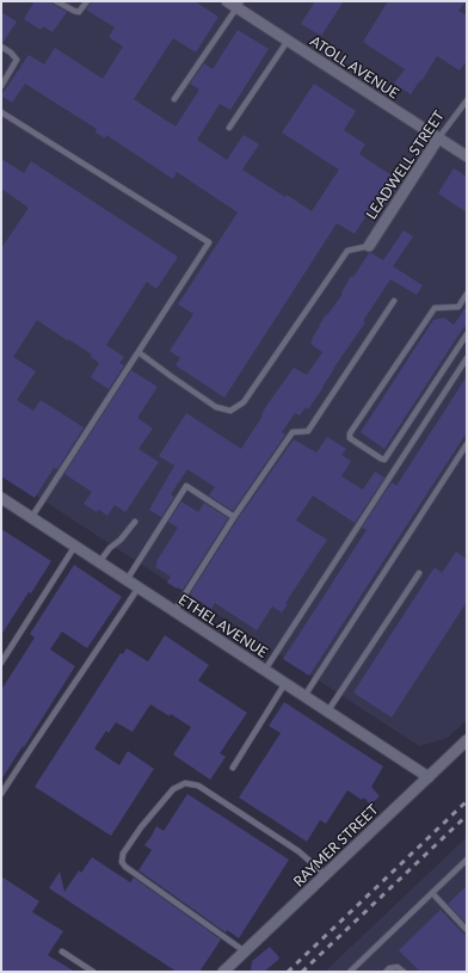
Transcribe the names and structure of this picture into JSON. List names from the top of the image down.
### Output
{
  "streets": {
    "street": [
      "ATOLL AVENUE",
      "LEADWELL STREET",
      "ETHEL AVENUE",
      "RAYMER STREET"
    ]
  },
  "crossings": [
    ["ATOLL AVENUE", "LEADWELL STREET"],
    ["ETHEL AVENUE", "RAYMER STREET"]
  ]
}
